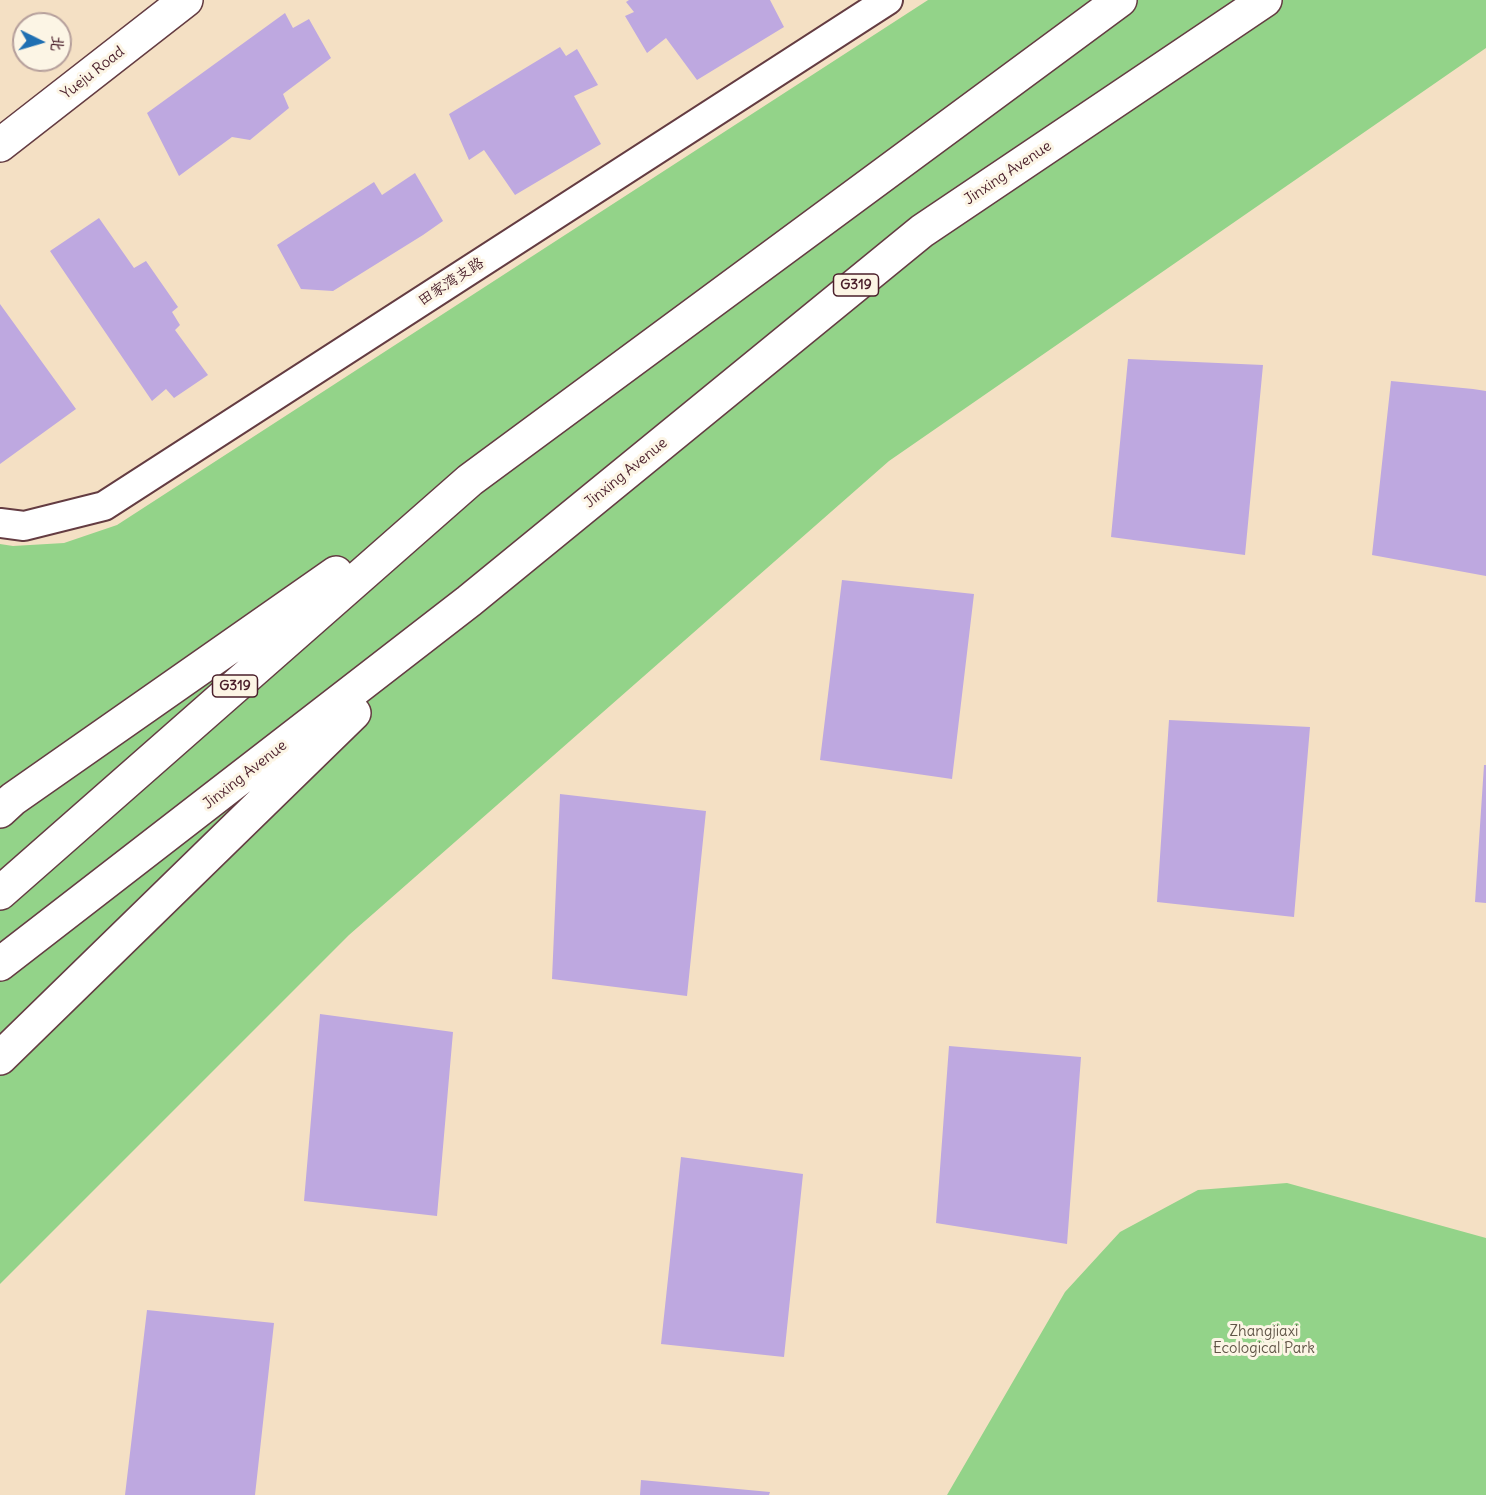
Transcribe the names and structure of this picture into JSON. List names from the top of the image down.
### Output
{
  "streets": {
    "main road": ["Yueju Road", "Jinxing Avenue", "G319"],
    "street": ["田家湾支路"]
  },
  "parks": ["Zhangjiaxi Ecological Park"],
  "north": "right"
}
